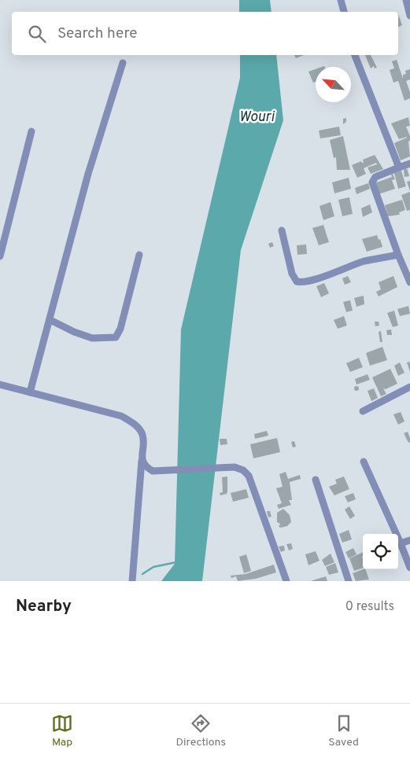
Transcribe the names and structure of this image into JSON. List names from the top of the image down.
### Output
{
  "water": ["Wouri"],
  "north": "top left",
  "page": {
    "search": "Search here",
    "heading": ["Nearby", "0 results"],
    "nav": ["Map", "Directions", "Saved"]
  }
}
